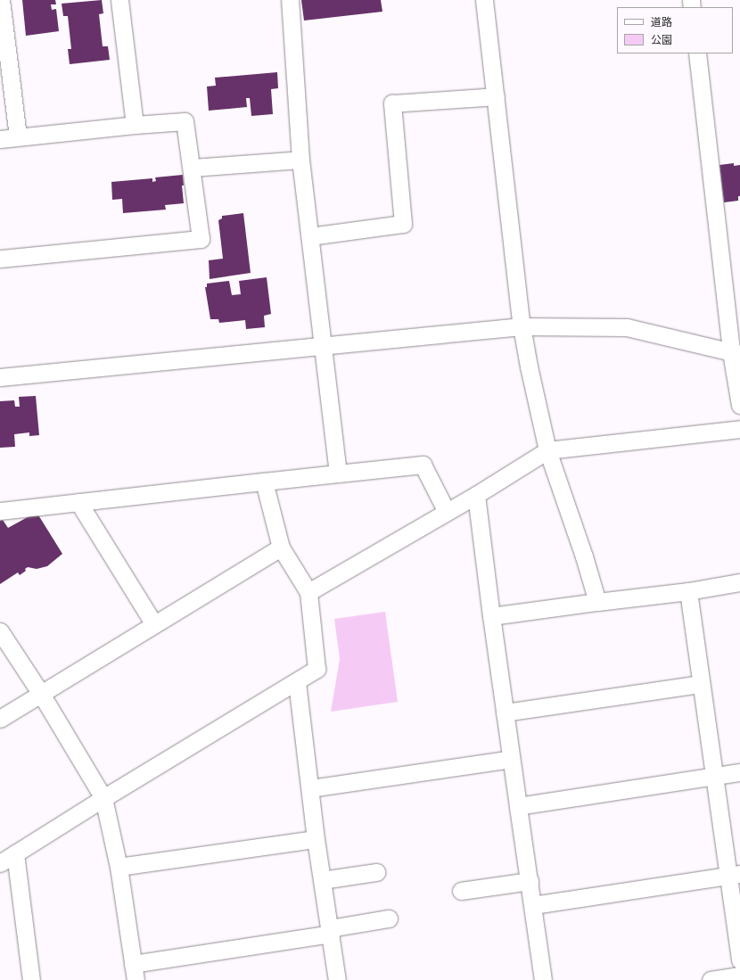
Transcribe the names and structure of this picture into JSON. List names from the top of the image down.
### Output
{
  "legend": ["道路", "公園"]
}
